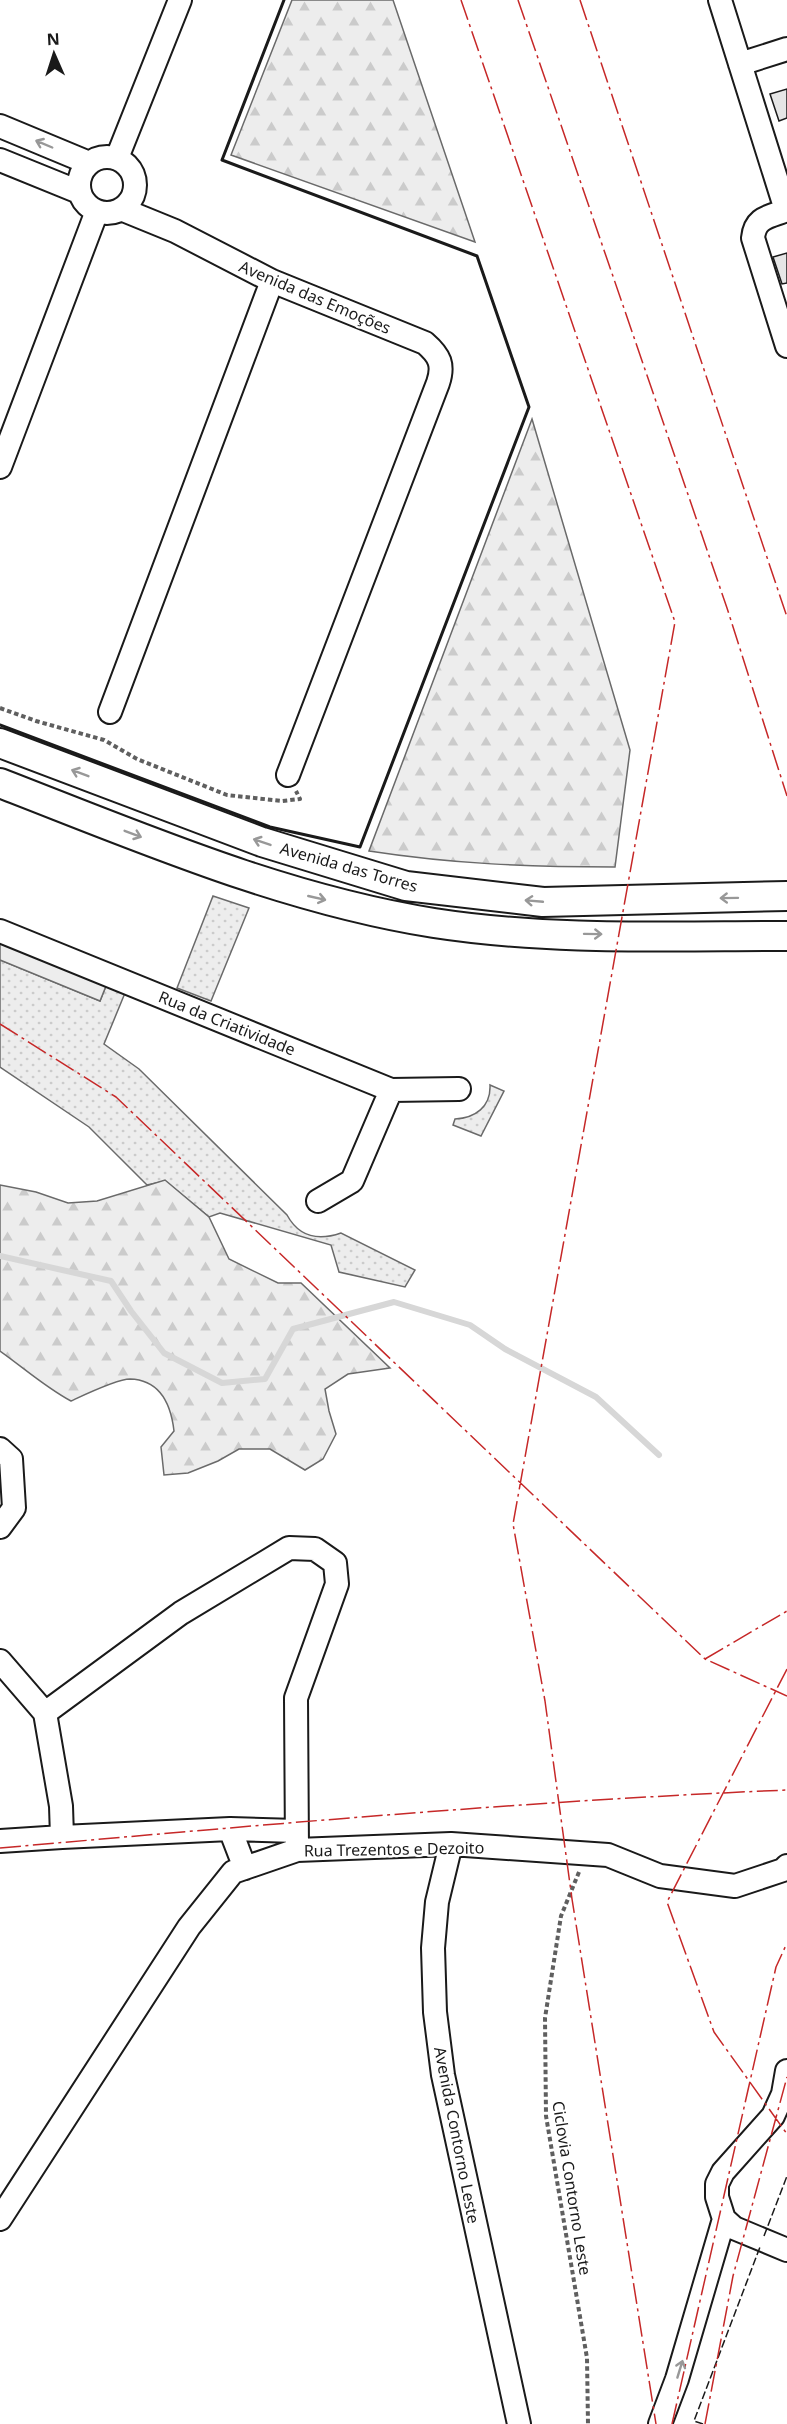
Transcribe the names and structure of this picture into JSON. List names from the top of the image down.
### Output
{
  "streets": {
    "main road": ["Avenida das Torres"],
    "street": [
      "Avenida das Emoções",
      "Rua da Criatividade",
      "Rua Trezentos e Dezoito",
      "Avenida Contorno Leste"
    ],
    "path": ["Ciclovia Contorno Leste"]
  },
  "crossings": [
    ["Rua Trezentos e Dezoito", "Avenida Contorno Leste"],
    ["Rua Trezentos e Dezoito", "Ciclovia Contorno Leste"]
  ],
  "north": "top"
}
